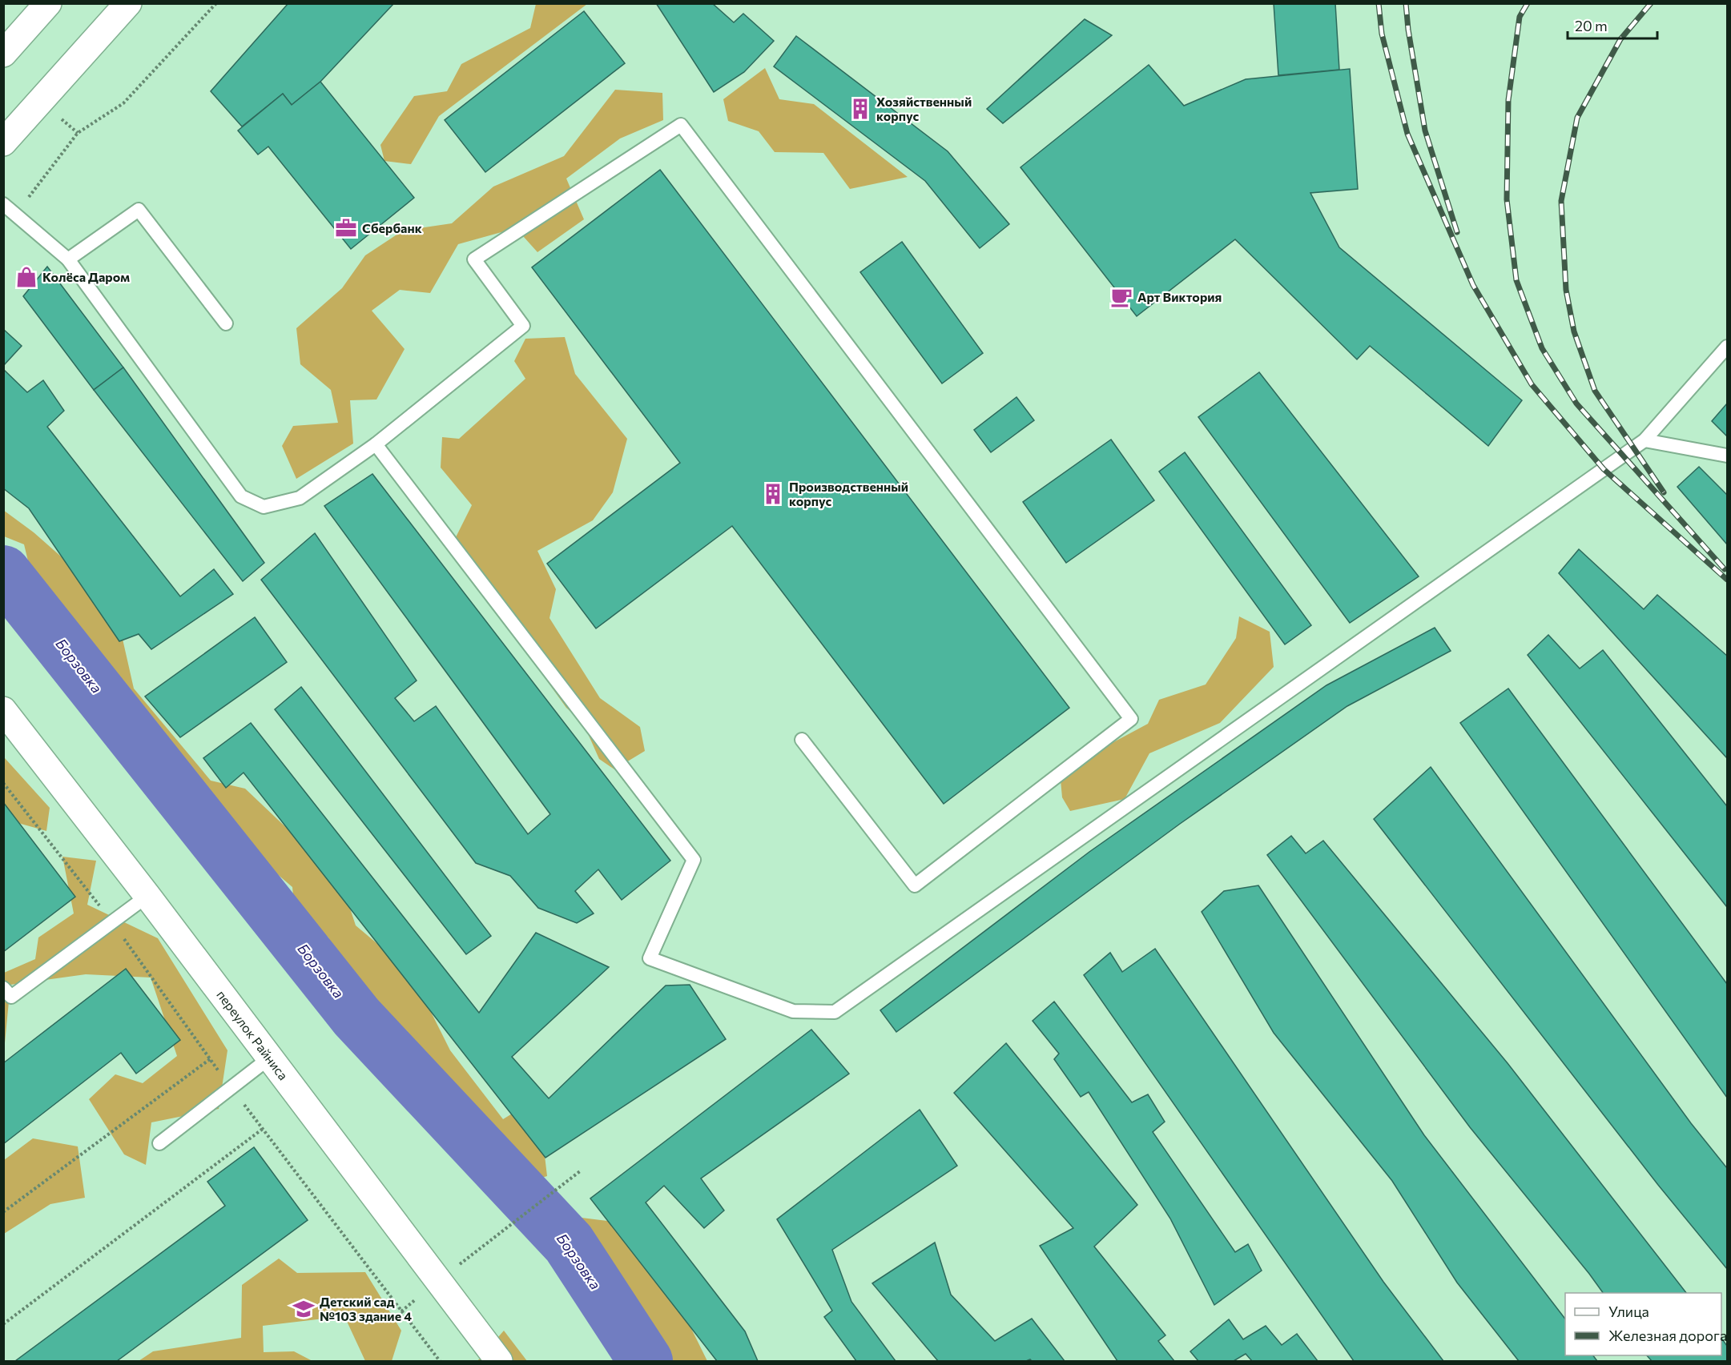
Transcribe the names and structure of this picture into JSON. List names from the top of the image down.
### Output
{
  "streets": {
    "street": ["переулок Райниса"]
  },
  "water": ["Борзовка"],
  "places": {
    "building": ["Хозяйственный корпус", "Производственный корпус"],
    "office": ["Сбербанк"],
    "shop": ["Колёса Даром"],
    "cafe": ["Арт Виктория"],
    "school or university": ["Детский сад №103 здание 4"]
  },
  "legend": ["Улица", "Железная дорога"],
  "scale_bar": "20 m"
}
